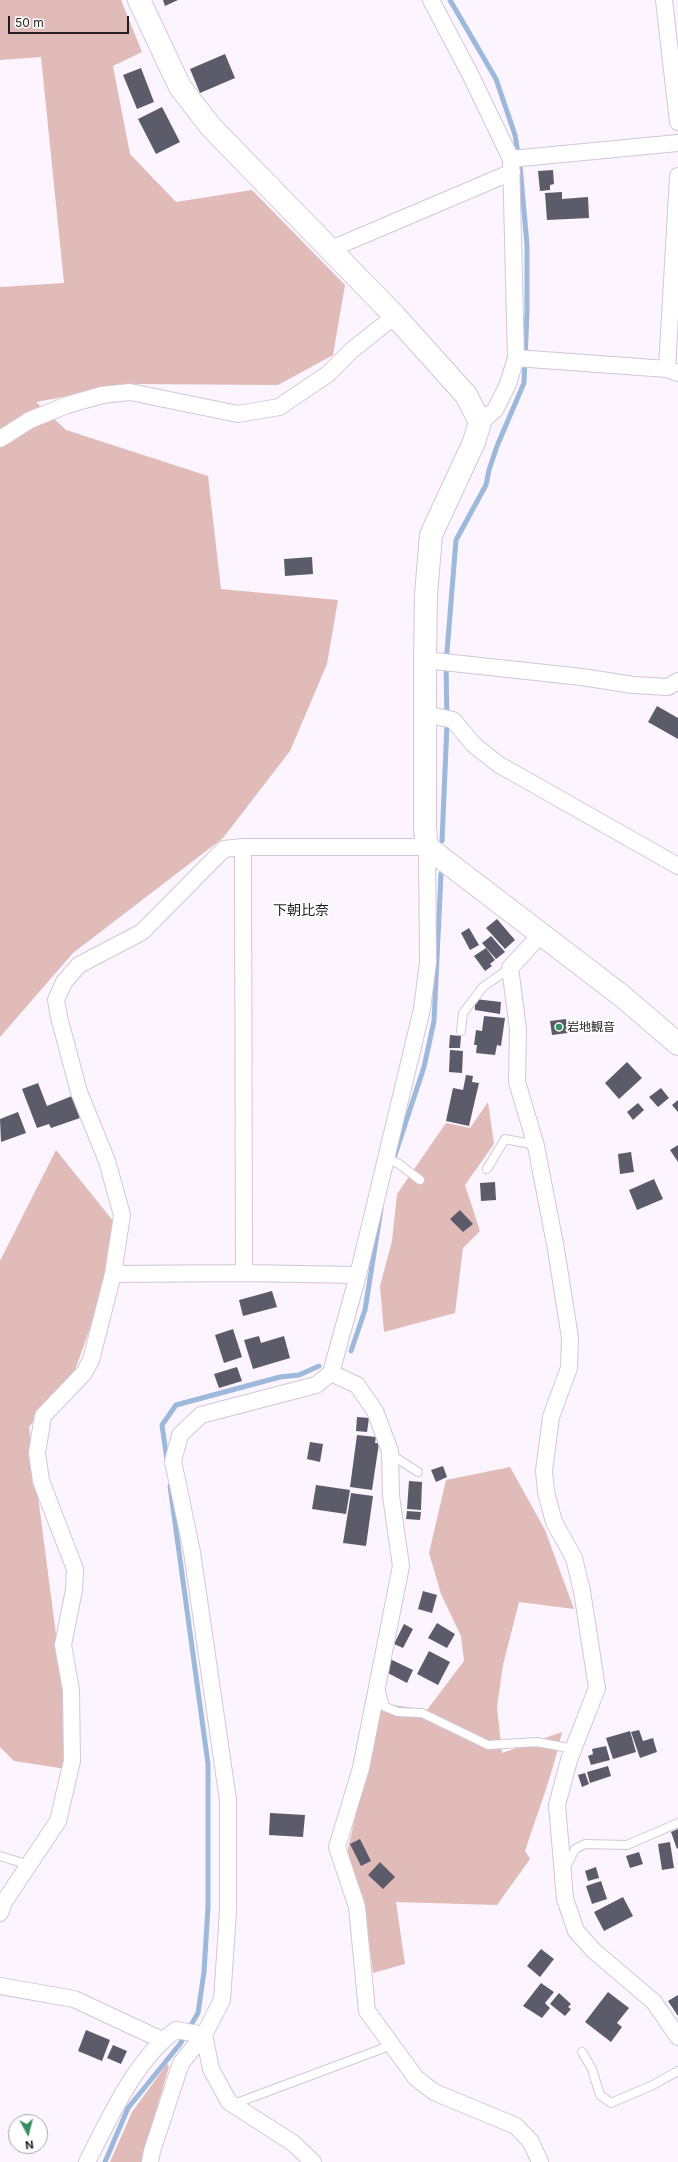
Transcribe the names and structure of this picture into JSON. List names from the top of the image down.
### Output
{
  "districts": ["下朝比奈"],
  "places": ["岩地観音"],
  "scale_bar": "50 m",
  "north": "bottom"
}
